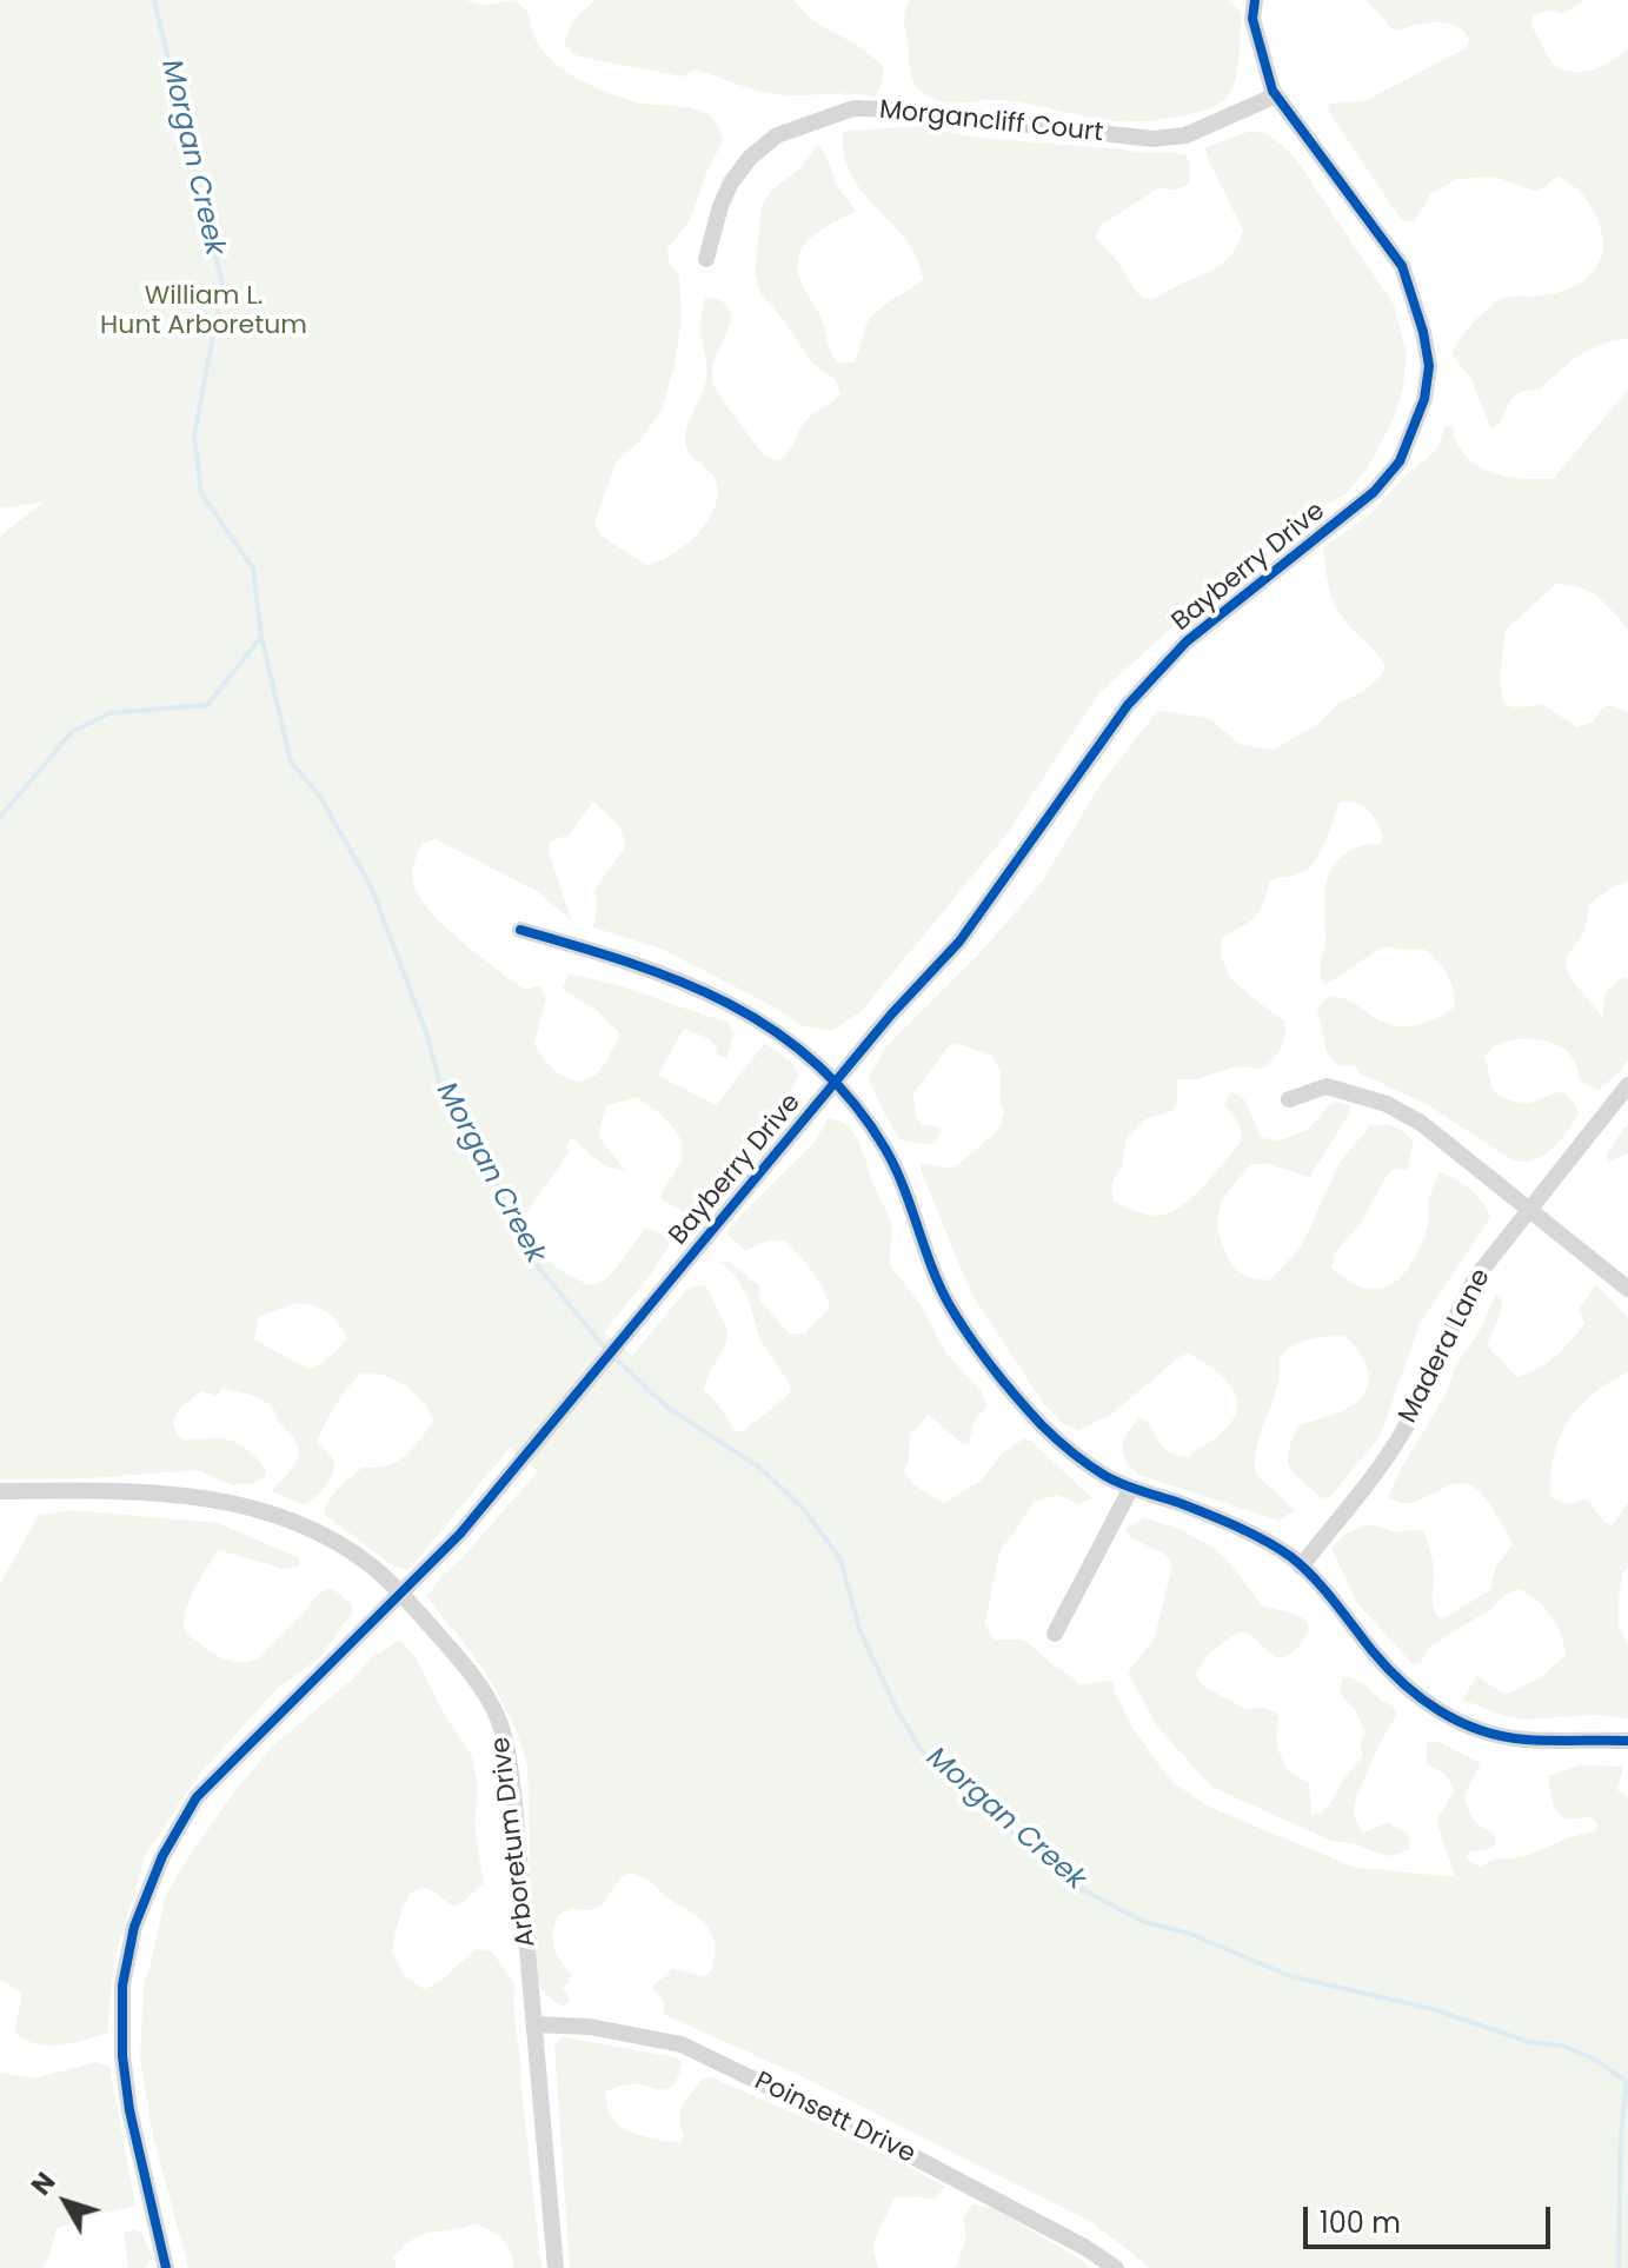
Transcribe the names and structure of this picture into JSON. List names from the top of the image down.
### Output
{
  "streets": {
    "street": [
      "Morgancliff Court",
      "Bayberry Drive",
      "Madera Lane",
      "Arboretum Drive",
      "Poinsett Drive"
    ]
  },
  "crossings": [
    ["Morgancliff Court", "Bayberry Drive"],
    ["Bayberry Drive", "Arboretum Drive"],
    ["Arboretum Drive", "Poinsett Drive"]
  ],
  "water": ["Morgan Creek"],
  "parks": ["William L. Hunt Arboretum"],
  "scale_bar": "100 m",
  "north": "top left"
}
